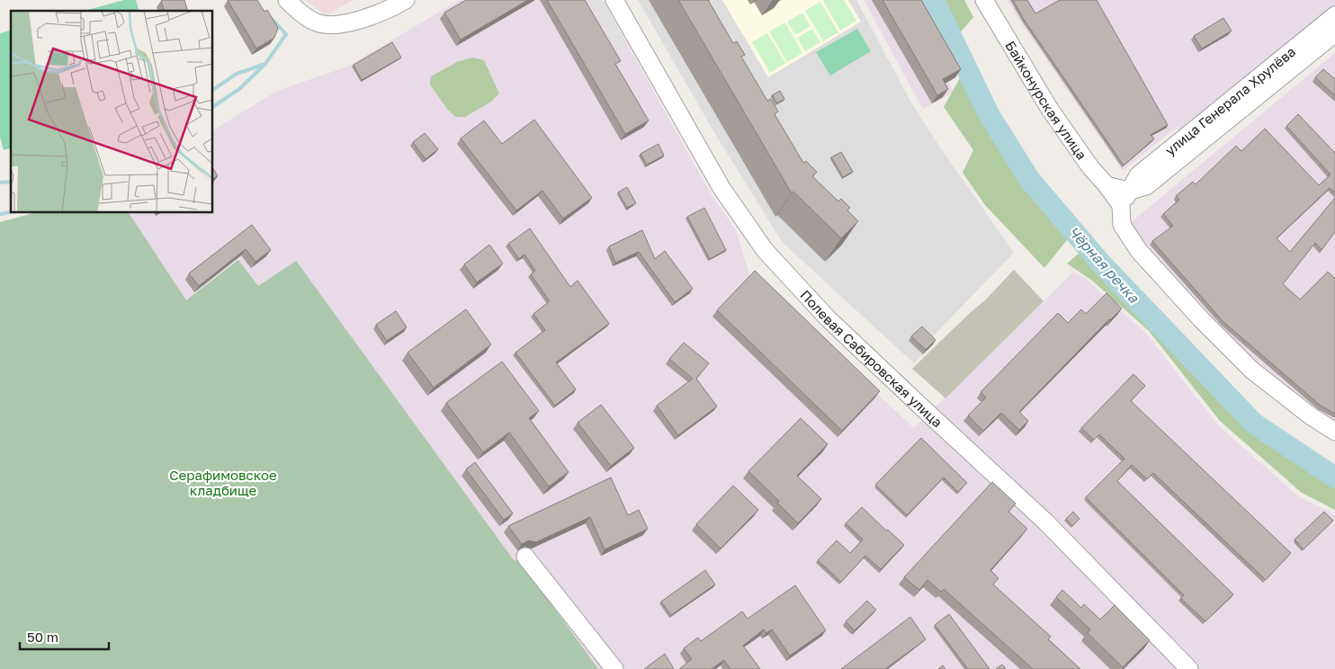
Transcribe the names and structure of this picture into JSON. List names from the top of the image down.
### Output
{
  "streets": {
    "street": ["улица Генерала Хрулёва", "Байконурская улица", "Полевая Сабировская улица"]
  },
  "crossings": [
    ["улица Генерала Хрулёва", "Байконурская улица"]
  ],
  "water": ["Чёрная речка"],
  "parks": ["Серафимовское кладбище"],
  "scale_bar": "50 m"
}
